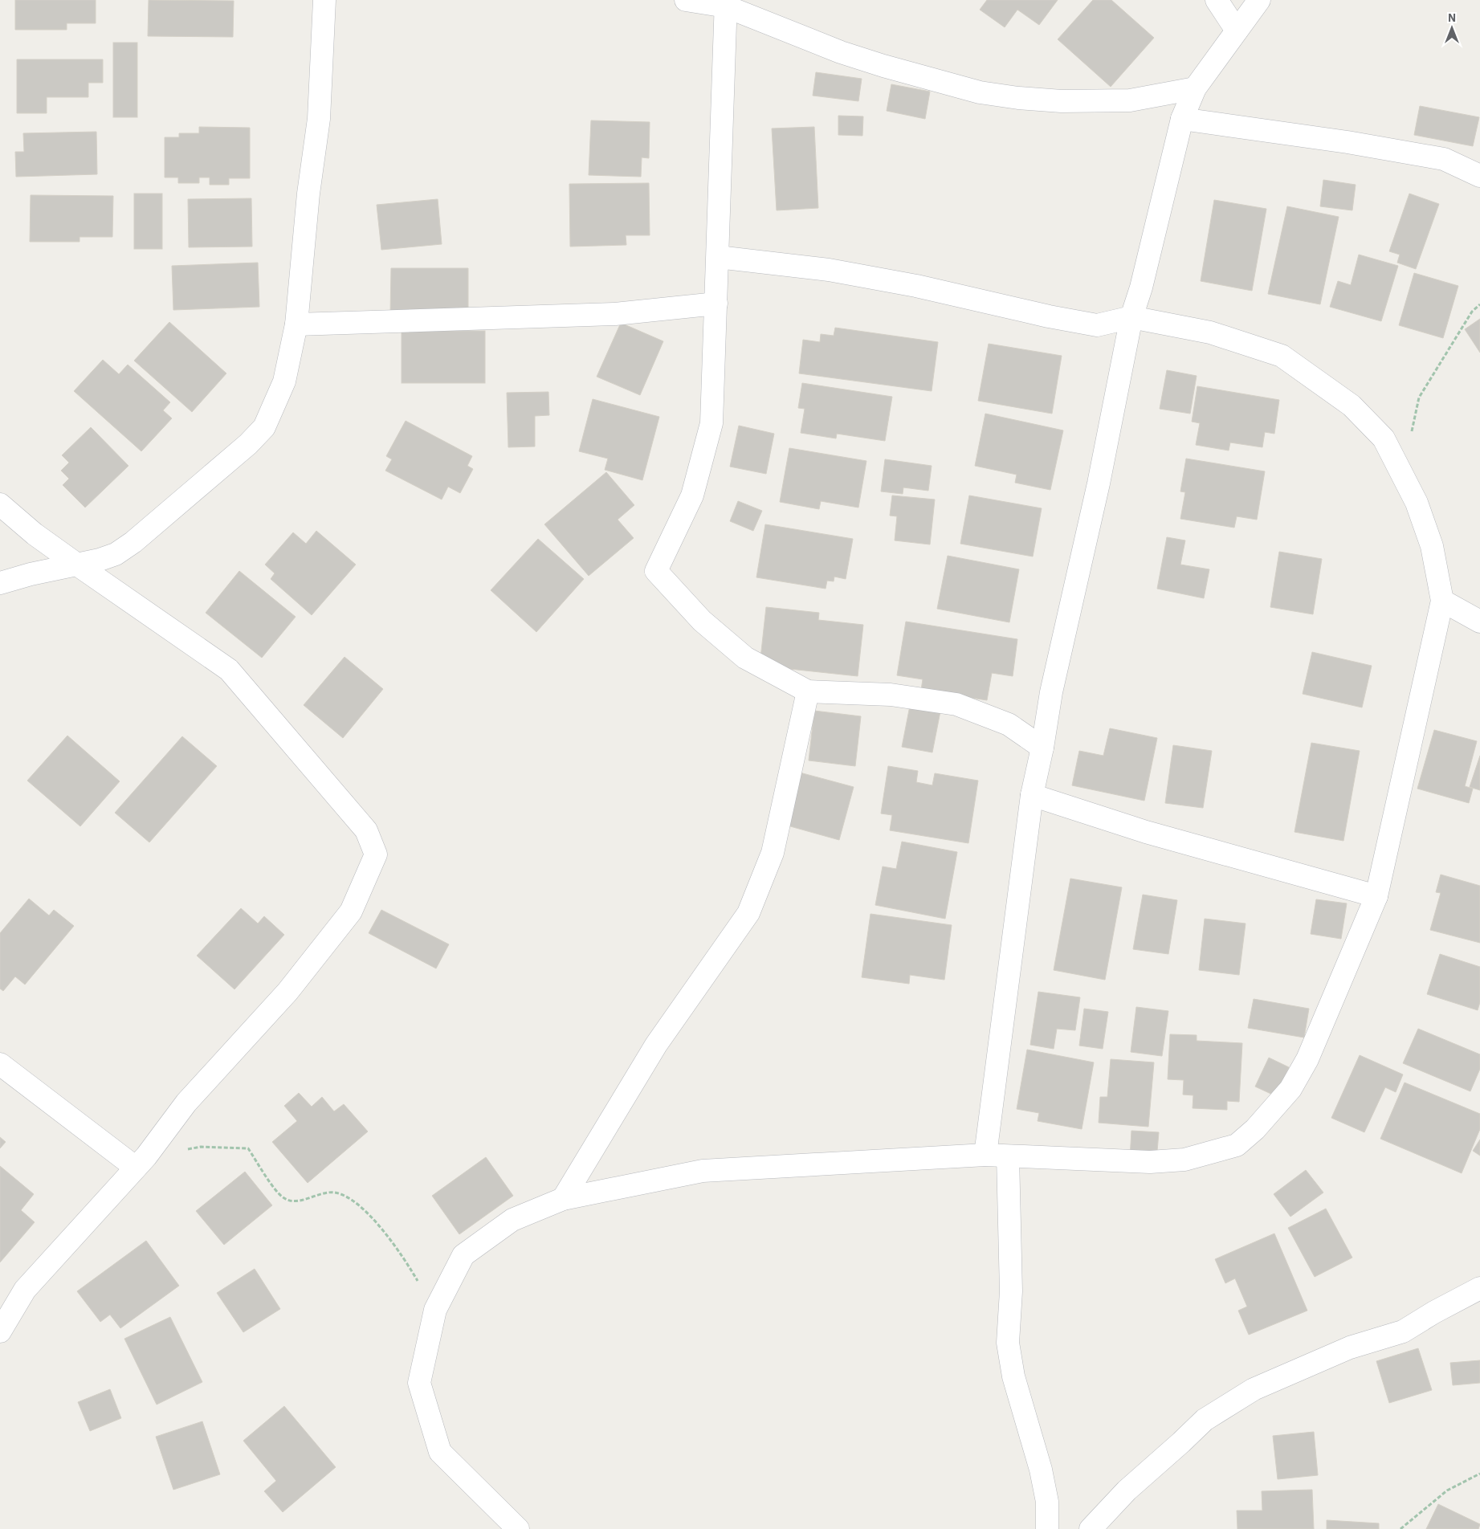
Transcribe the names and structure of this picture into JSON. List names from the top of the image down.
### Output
{
  "north": "top"
}
